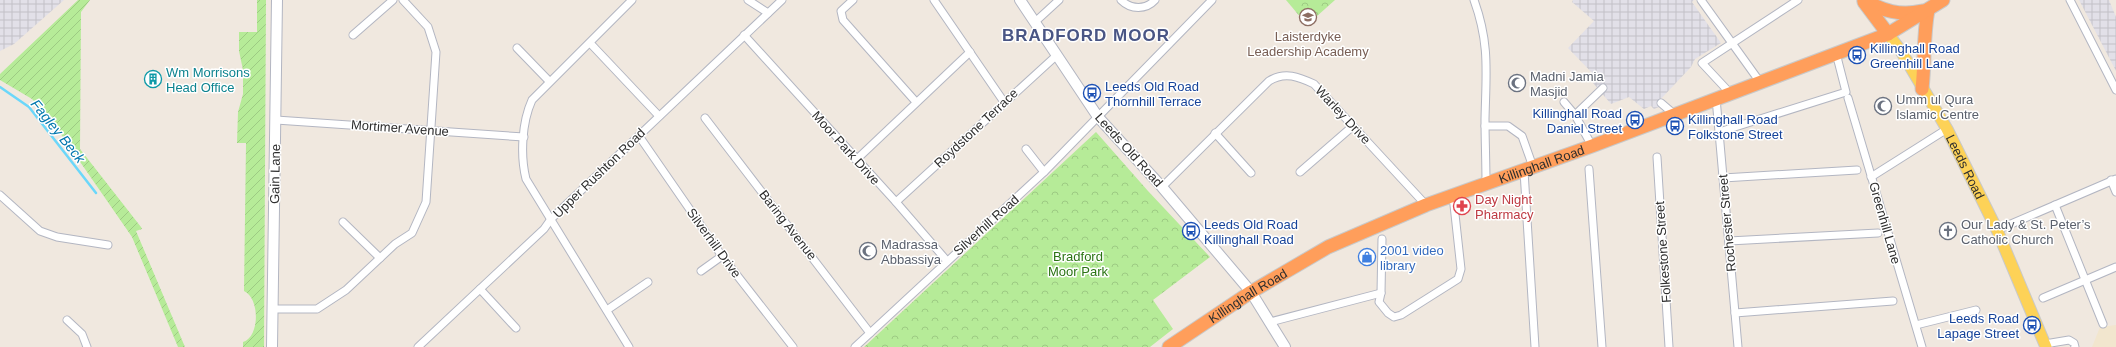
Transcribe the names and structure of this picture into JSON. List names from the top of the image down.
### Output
{
  "streets": {
    "highway": ["Killinghall Road", "Leeds Road"],
    "main road": ["Leeds Old Road", "Gain Lane"],
    "street": [
      "Warley Drive",
      "Mortimer Avenue",
      "Roydstone Terrace",
      "Moor Park Drive",
      "Upper Rushton Road",
      "Rochester Street",
      "Greenhill Lane",
      "Baring Avenue",
      "Silverhill Road",
      "Silverhill Drive",
      "Folkestone Street"
    ]
  },
  "crossings": [
    ["Warley Drive", "Leeds Old Road"],
    ["Warley Drive", "Killinghall Road"],
    ["Mortimer Avenue", "Gain Lane"],
    ["Roydstone Terrace", "Moor Park Drive"],
    ["Roydstone Terrace", "Leeds Old Road"],
    ["Moor Park Drive", "Upper Rushton Road"],
    ["Moor Park Drive", "Silverhill Road"],
    ["Leeds Old Road", "Killinghall Road"],
    ["Leeds Old Road", "Silverhill Road"],
    ["Killinghall Road", "Leeds Road"],
    ["Killinghall Road", "Rochester Street"],
    ["Killinghall Road", "Greenhill Lane"],
    ["Upper Rushton Road", "Silverhill Drive"],
    ["Baring Avenue", "Silverhill Road"]
  ],
  "districts": ["BRADFORD MOOR"],
  "water": ["Fagley Beck"],
  "parks": ["Bradford Moor Park"],
  "places": {
    "school or university": ["Laisterdyke Leadership Academy"],
    "bus stop": [
      "Killinghall Road Greenhill Lane",
      "Leeds Old Road Thornhill Terrace",
      "Killinghall Road Daniel Street",
      "Killinghall Road Folkstone Street",
      "Leeds Old Road Killinghall Road",
      "Leeds Road Lapage Street"
    ],
    "building": ["Wm Morrisons Head Office"],
    "mosque": ["Madni Jamia Masjid", "Umm ul Qura Islamic Centre", "Madrassa Abbassiya"],
    "pharmacy": ["Day Night Pharmacy"],
    "church": ["Our Lady & St. Peter’s Catholic Church"],
    "shop": ["2001 video library"]
  }
}
